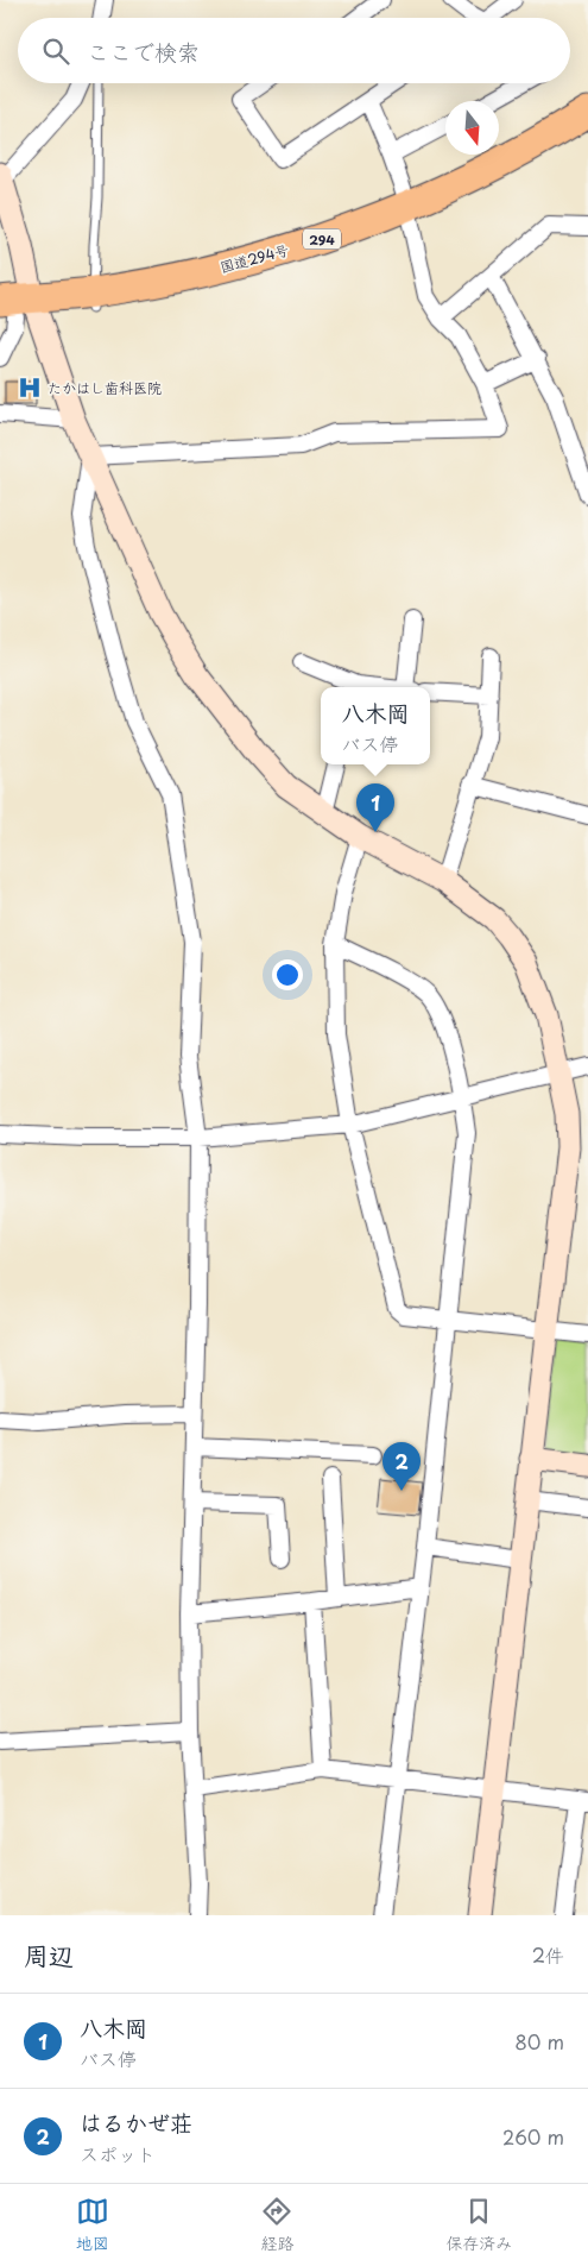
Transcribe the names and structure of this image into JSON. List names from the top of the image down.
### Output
{
  "streets": {
    "highway": ["294", "国道294号"]
  },
  "places": {
    "hospital": ["たかはし歯科医院"]
  },
  "north": "bottom",
  "page": {
    "search": "ここで検索",
    "popup": ["八木岡", "バス停"],
    "pins": ["1", "2"],
    "heading": ["周辺", "2件"],
    "list": [
      {
        "mark": "1",
        "name": "八木岡",
        "note": "バス停",
        "value": "80 m"
      },
      {
        "mark": "2",
        "name": "はるかぜ荘",
        "note": "スポット",
        "value": "260 m"
      }
    ],
    "nav": ["地図", "経路", "保存済み"]
  }
}
